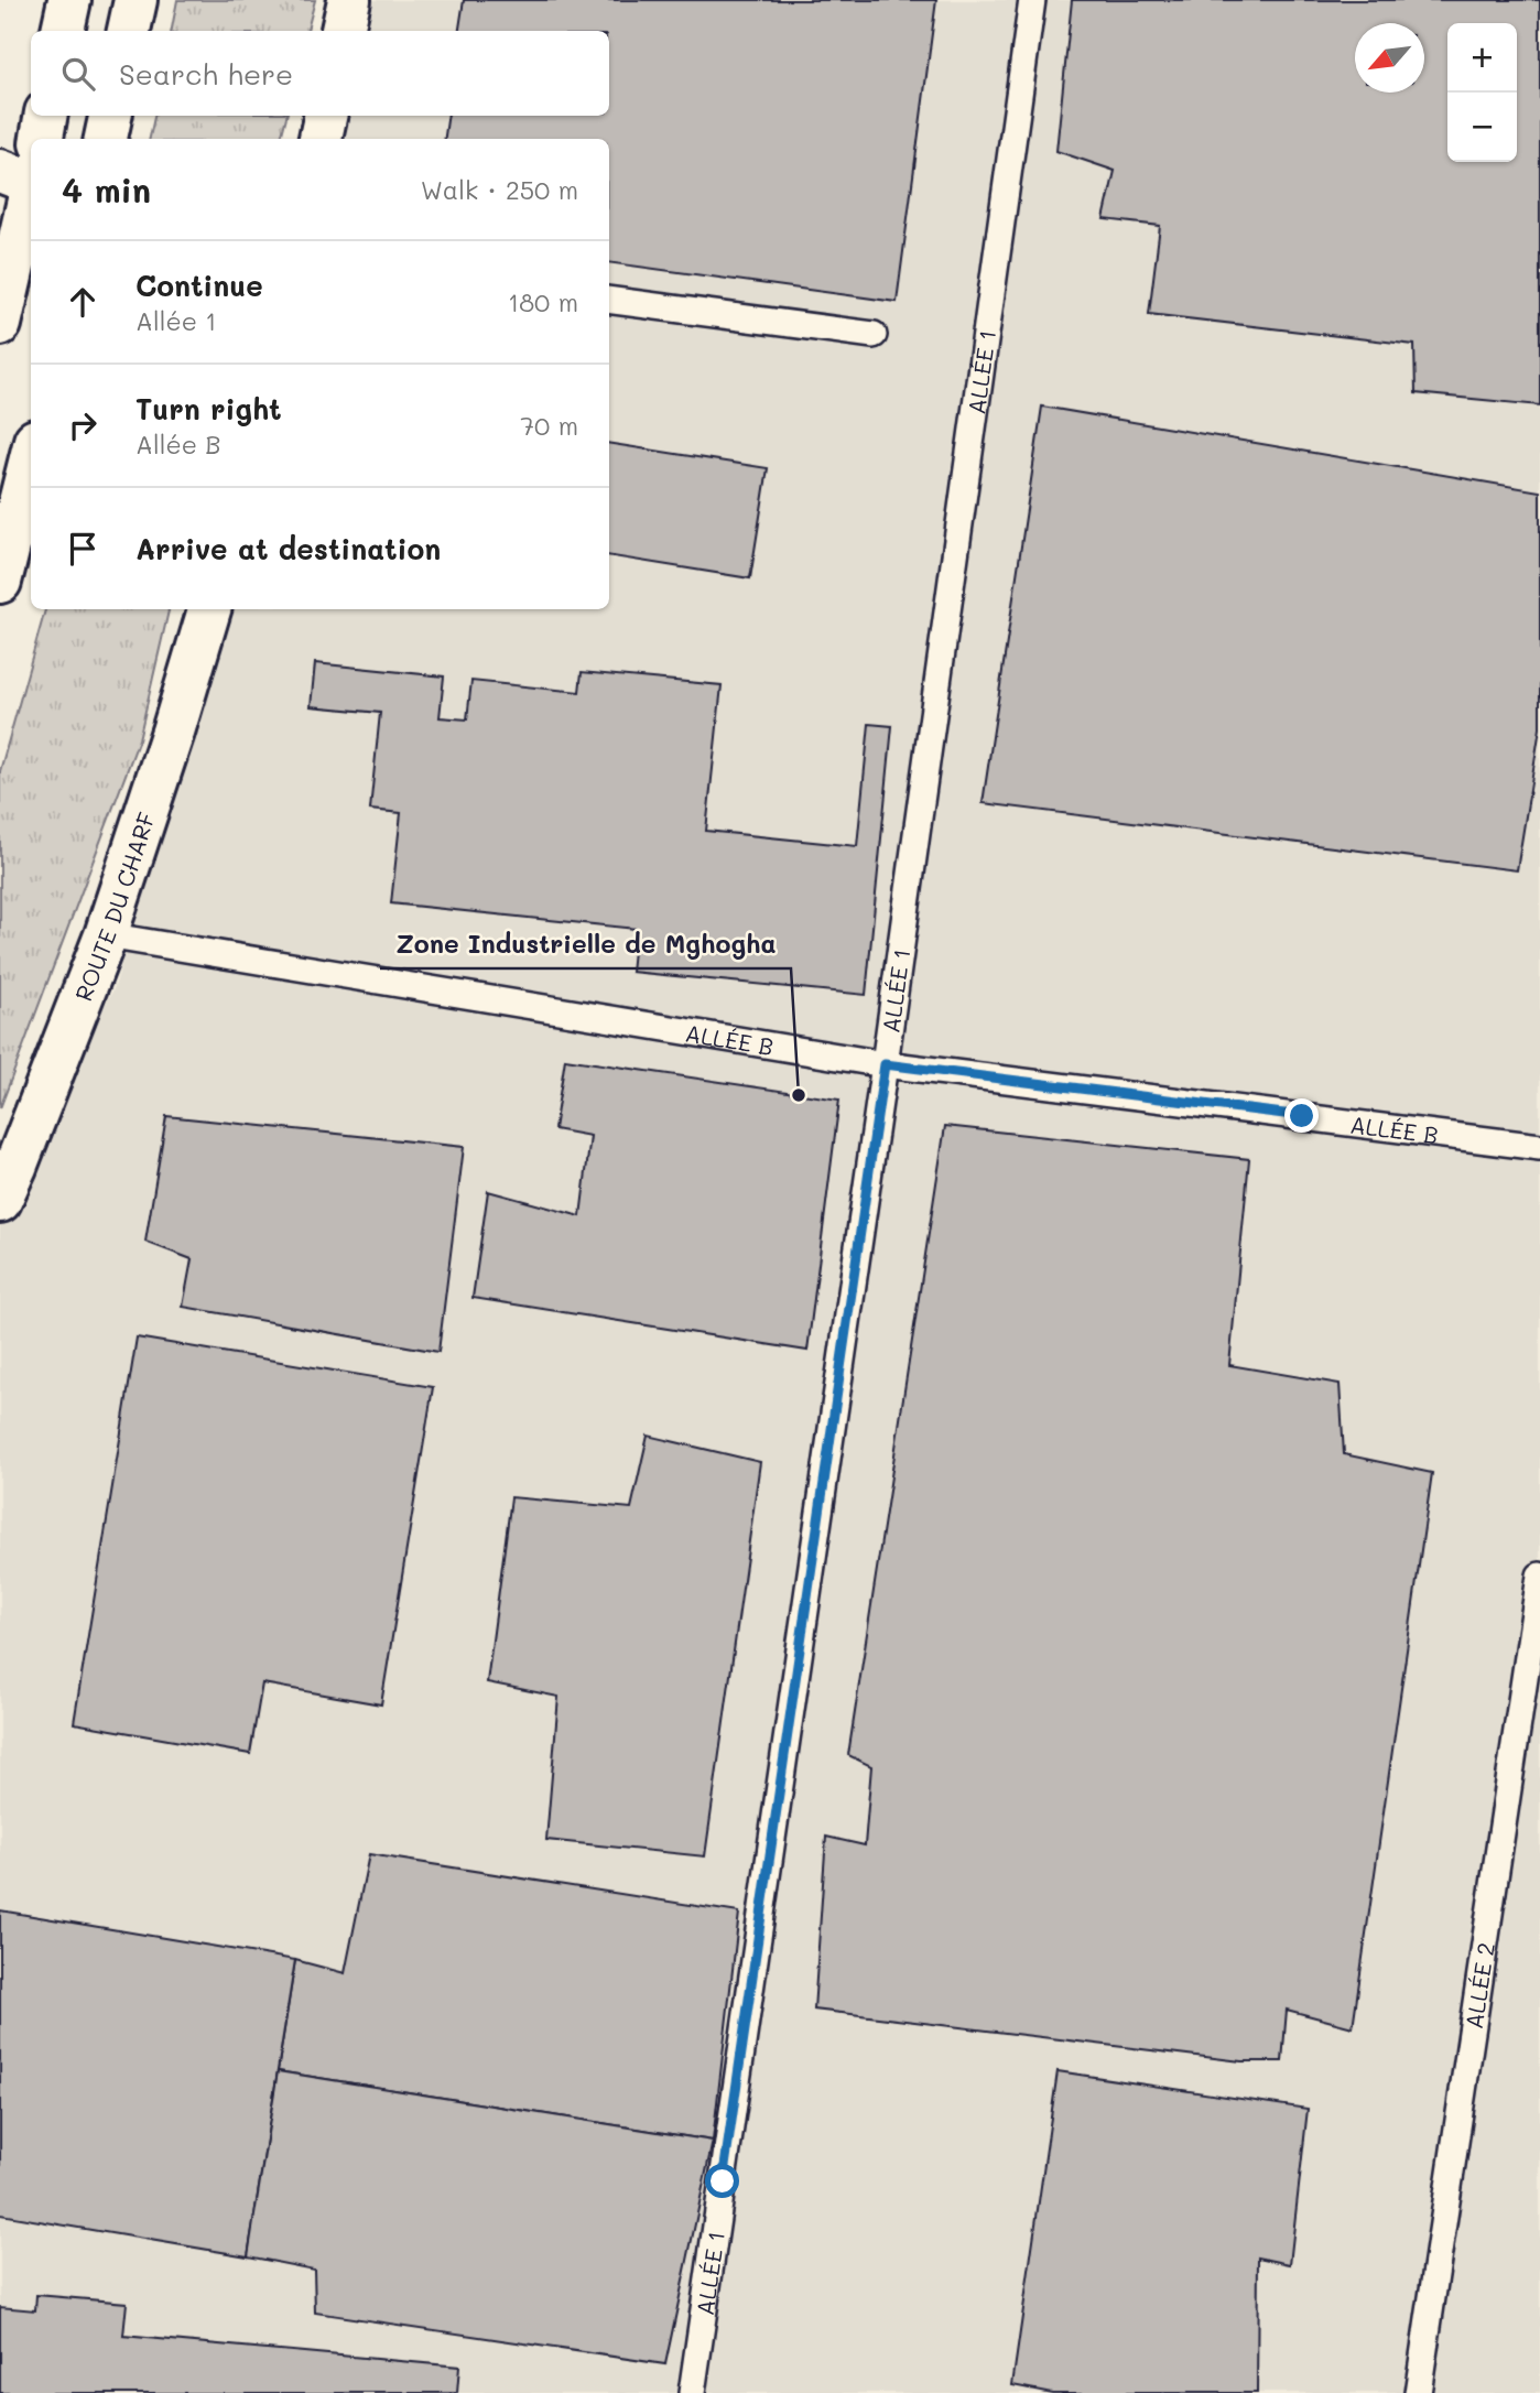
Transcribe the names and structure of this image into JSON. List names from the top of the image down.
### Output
{
  "streets": {
    "main road": ["ROUTE DU CHARF"],
    "lane": ["ALLÉE 1", "ALLÉE B", "ALLÉE 2"]
  },
  "crossings": [
    ["ALLÉE 1", "ALLÉE B"],
    ["ROUTE DU CHARF", "ALLÉE B"]
  ],
  "places": ["Zone Industrielle de Mghogha"],
  "north": "bottom left",
  "page": {
    "map_buttons": ["+", "−"],
    "search": "Search here",
    "heading": ["4 min", "Walk · 250 m"],
    "list": [
      ["Continue", "Allée 1", "180 m"],
      ["Turn right", "Allée B", "70 m"],
      "Arrive at destination"
    ]
  }
}
